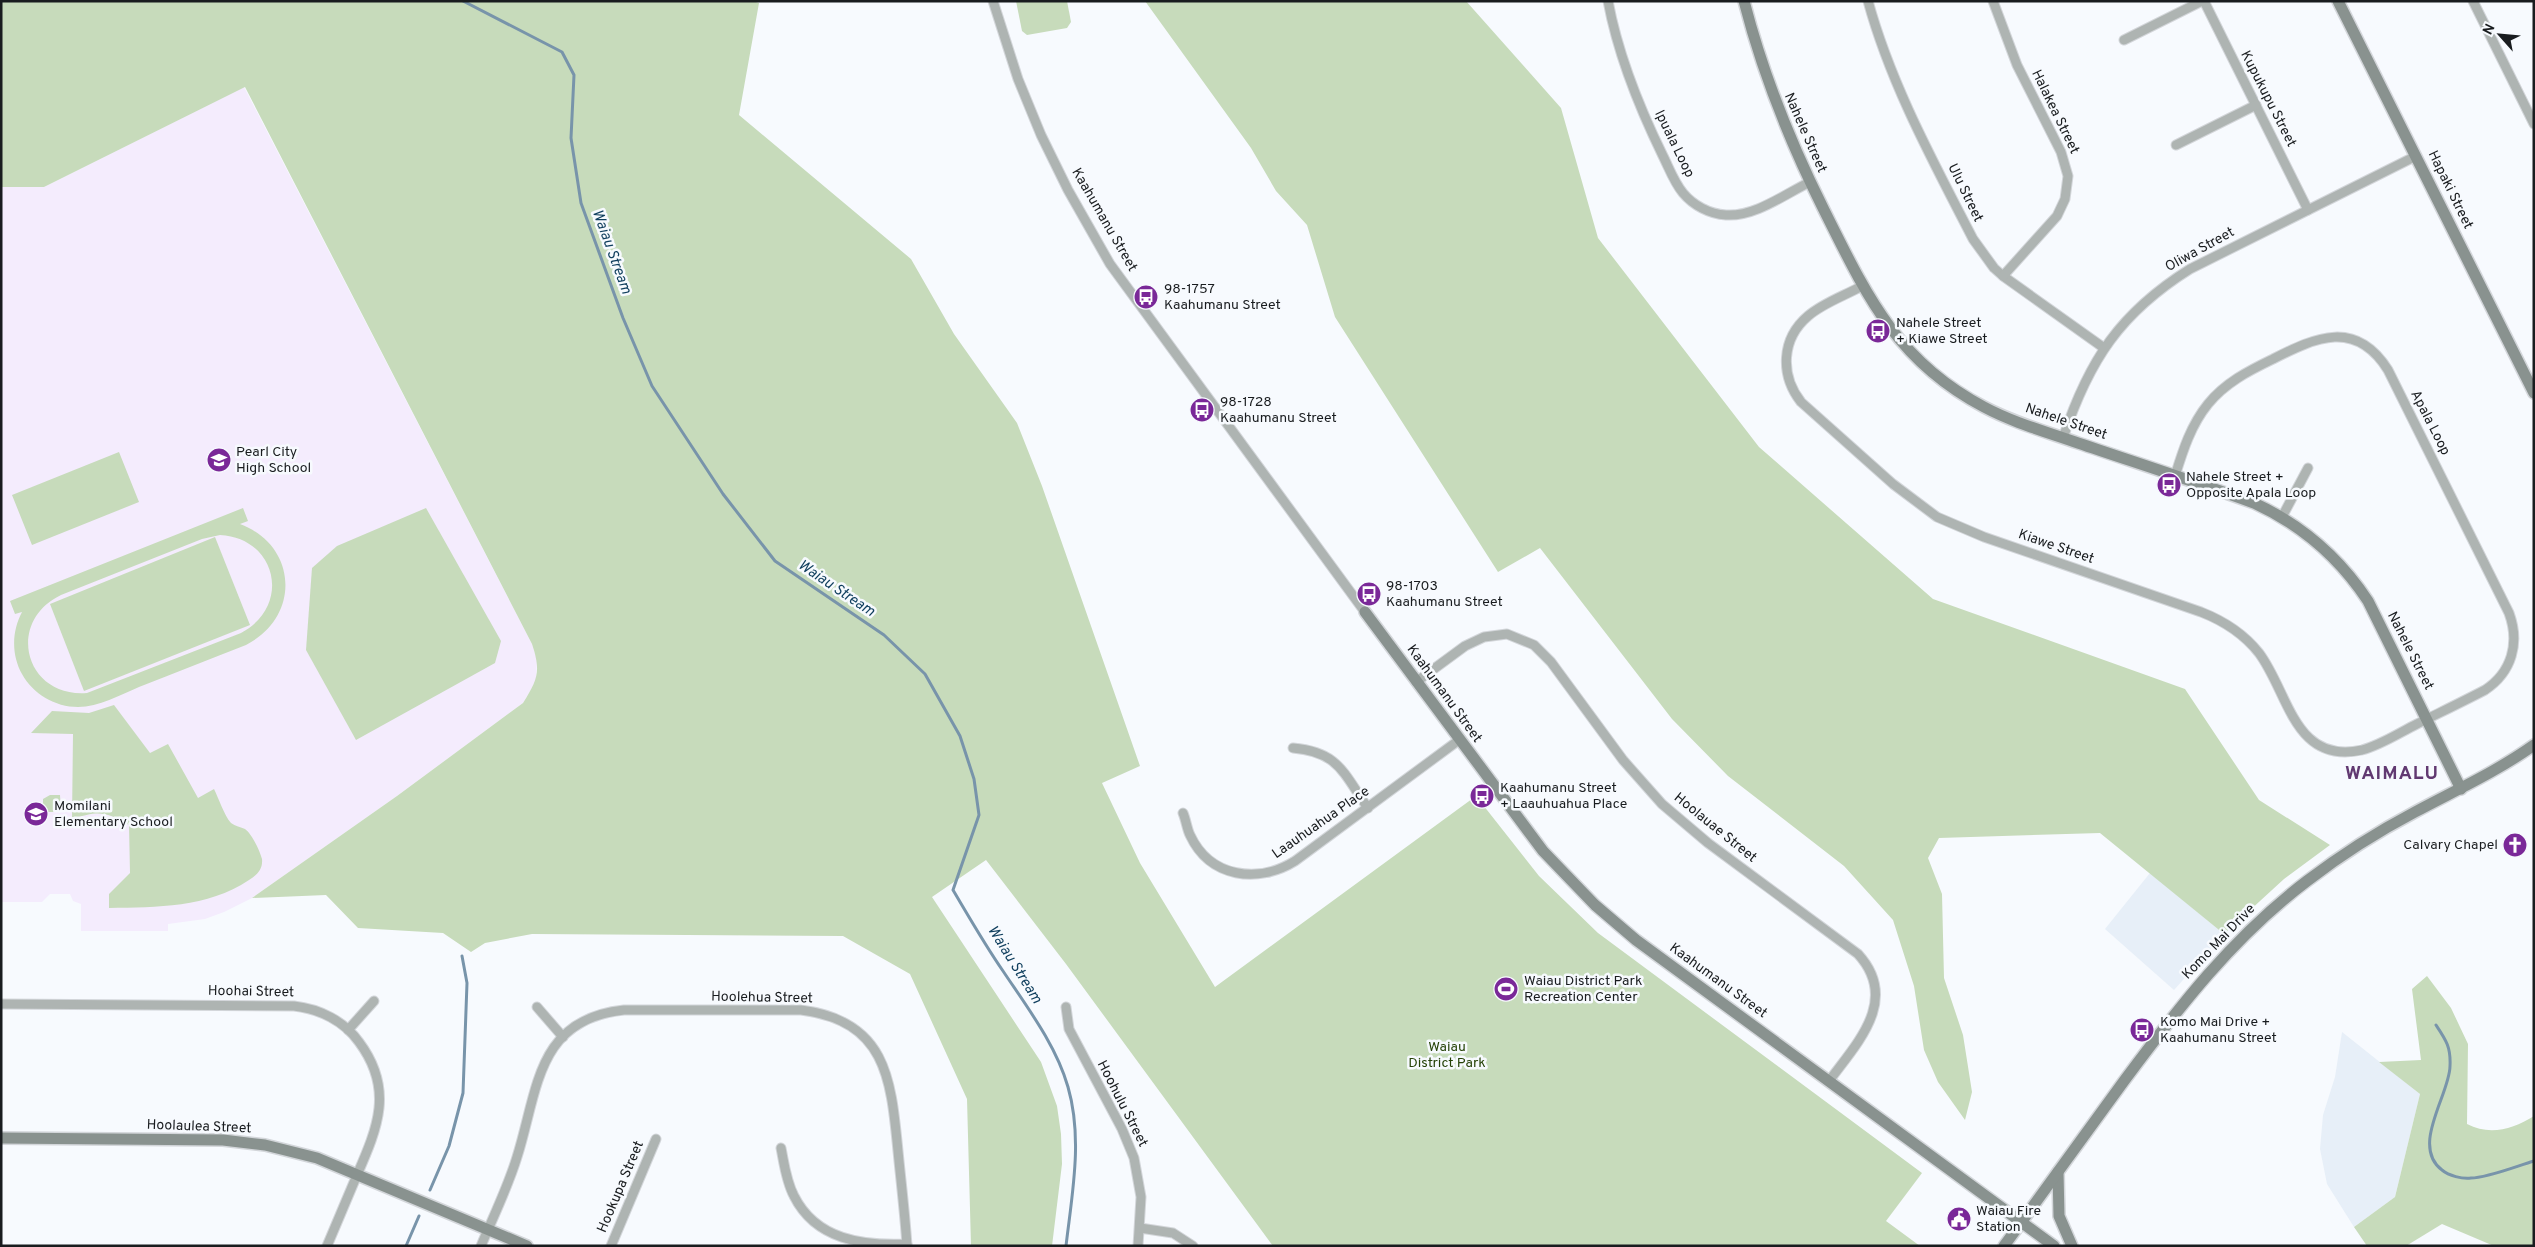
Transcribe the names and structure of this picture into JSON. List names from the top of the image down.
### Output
{
  "streets": {
    "street": [
      "Kupukupu Street",
      "Halakea Street",
      "Nahele Street",
      "Ipuala Loop",
      "Hapaki Street",
      "Ulu Street",
      "Kaahumanu Street",
      "Oliwa Street",
      "Apala Loop",
      "Kiawe Street",
      "Laauhuahua Place",
      "Hoolauae Street",
      "Komo Mai Drive",
      "Hoohai Street",
      "Hoolehua Street",
      "Hoohulu Street",
      "Hoolaulea Street",
      "Hookupa Street"
    ]
  },
  "crossings": [
    ["Kupukupu Street", "Oliwa Street"],
    ["Halakea Street", "Ulu Street"],
    ["Nahele Street", "Ipuala Loop"],
    ["Nahele Street", "Oliwa Street"],
    ["Nahele Street", "Apala Loop"],
    ["Nahele Street", "Kiawe Street"],
    ["Nahele Street", "Komo Mai Drive"],
    ["Hapaki Street", "Oliwa Street"],
    ["Ulu Street", "Oliwa Street"],
    ["Kaahumanu Street", "Laauhuahua Place"],
    ["Kaahumanu Street", "Hoolauae Street"],
    ["Kaahumanu Street", "Komo Mai Drive"],
    ["Apala Loop", "Kiawe Street"],
    ["Hoohai Street", "Hoolaulea Street"],
    ["Hoolehua Street", "Hoolaulea Street"]
  ],
  "districts": ["WAIMALU"],
  "water": ["Waiau Stream"],
  "parks": ["Waiau District Park"],
  "places": {
    "bus stop": [
      "98-1757 Kaahumanu Street",
      "Nahele Street + Kiawe Street",
      "98-1728 Kaahumanu Street",
      "Nahele Street + Opposite Apala Loop",
      "98-1703 Kaahumanu Street",
      "Kaahumanu Street + Laauhuahua Place",
      "Komo Mai Drive + Kaahumanu Street"
    ],
    "school or university": ["Pearl City High School", "Momilani Elementary School"],
    "church": ["Calvary Chapel"],
    "sports": ["Waiau District Park Recreation Center"],
    "public building": ["Waiau Fire Station"]
  },
  "north": "top left"
}
